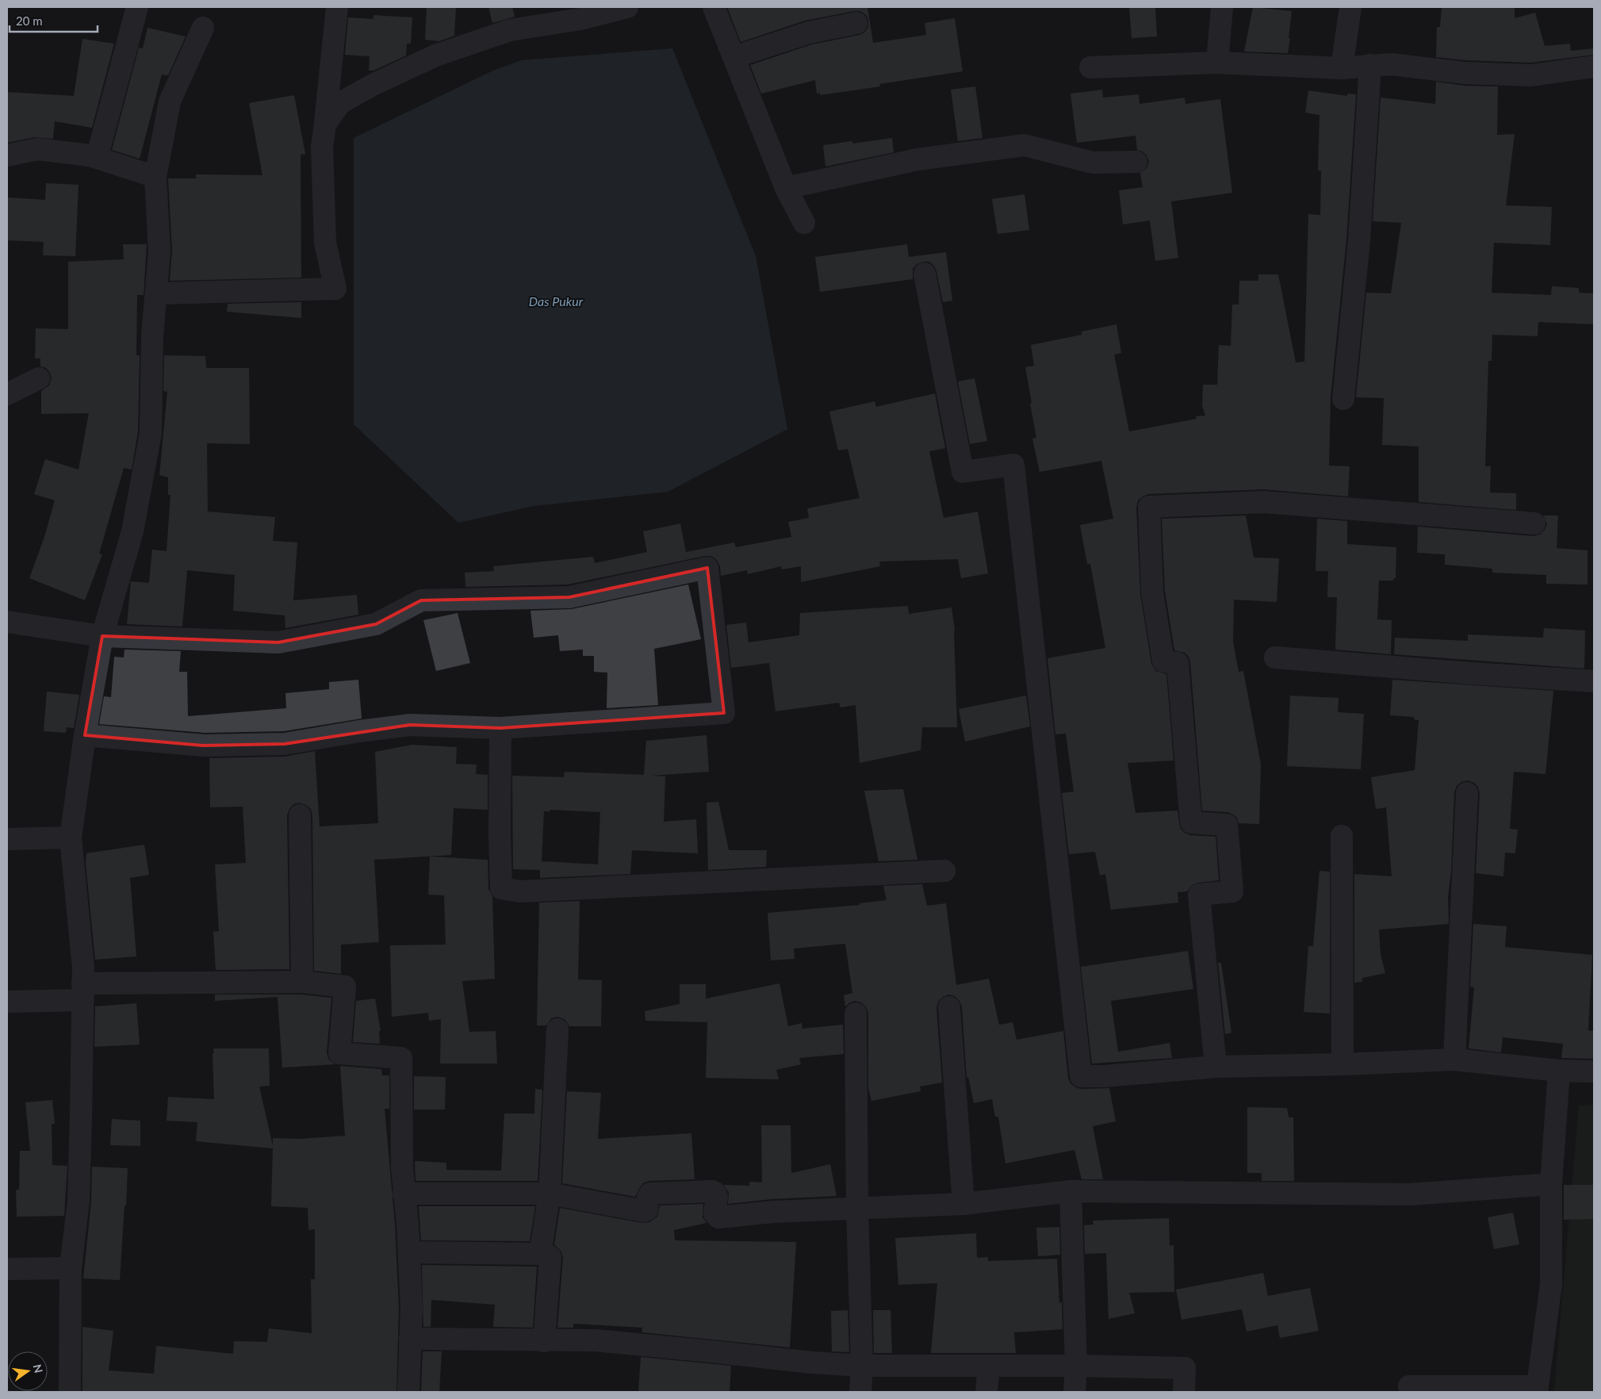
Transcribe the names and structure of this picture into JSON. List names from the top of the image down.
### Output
{
  "water": ["Das Pukur"],
  "scale_bar": "20 m",
  "north": "right"
}
